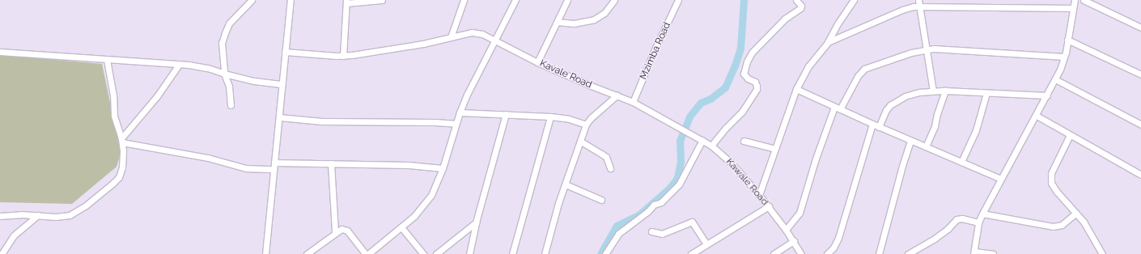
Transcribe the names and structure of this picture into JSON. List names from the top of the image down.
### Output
{
  "streets": {
    "street": ["Mzimba Road", "Kavale Road", "Kawale Road"]
  },
  "crossings": [
    ["Mzimba Road", "Kavale Road"],
    ["Kavale Road", "Kawale Road"]
  ]
}
